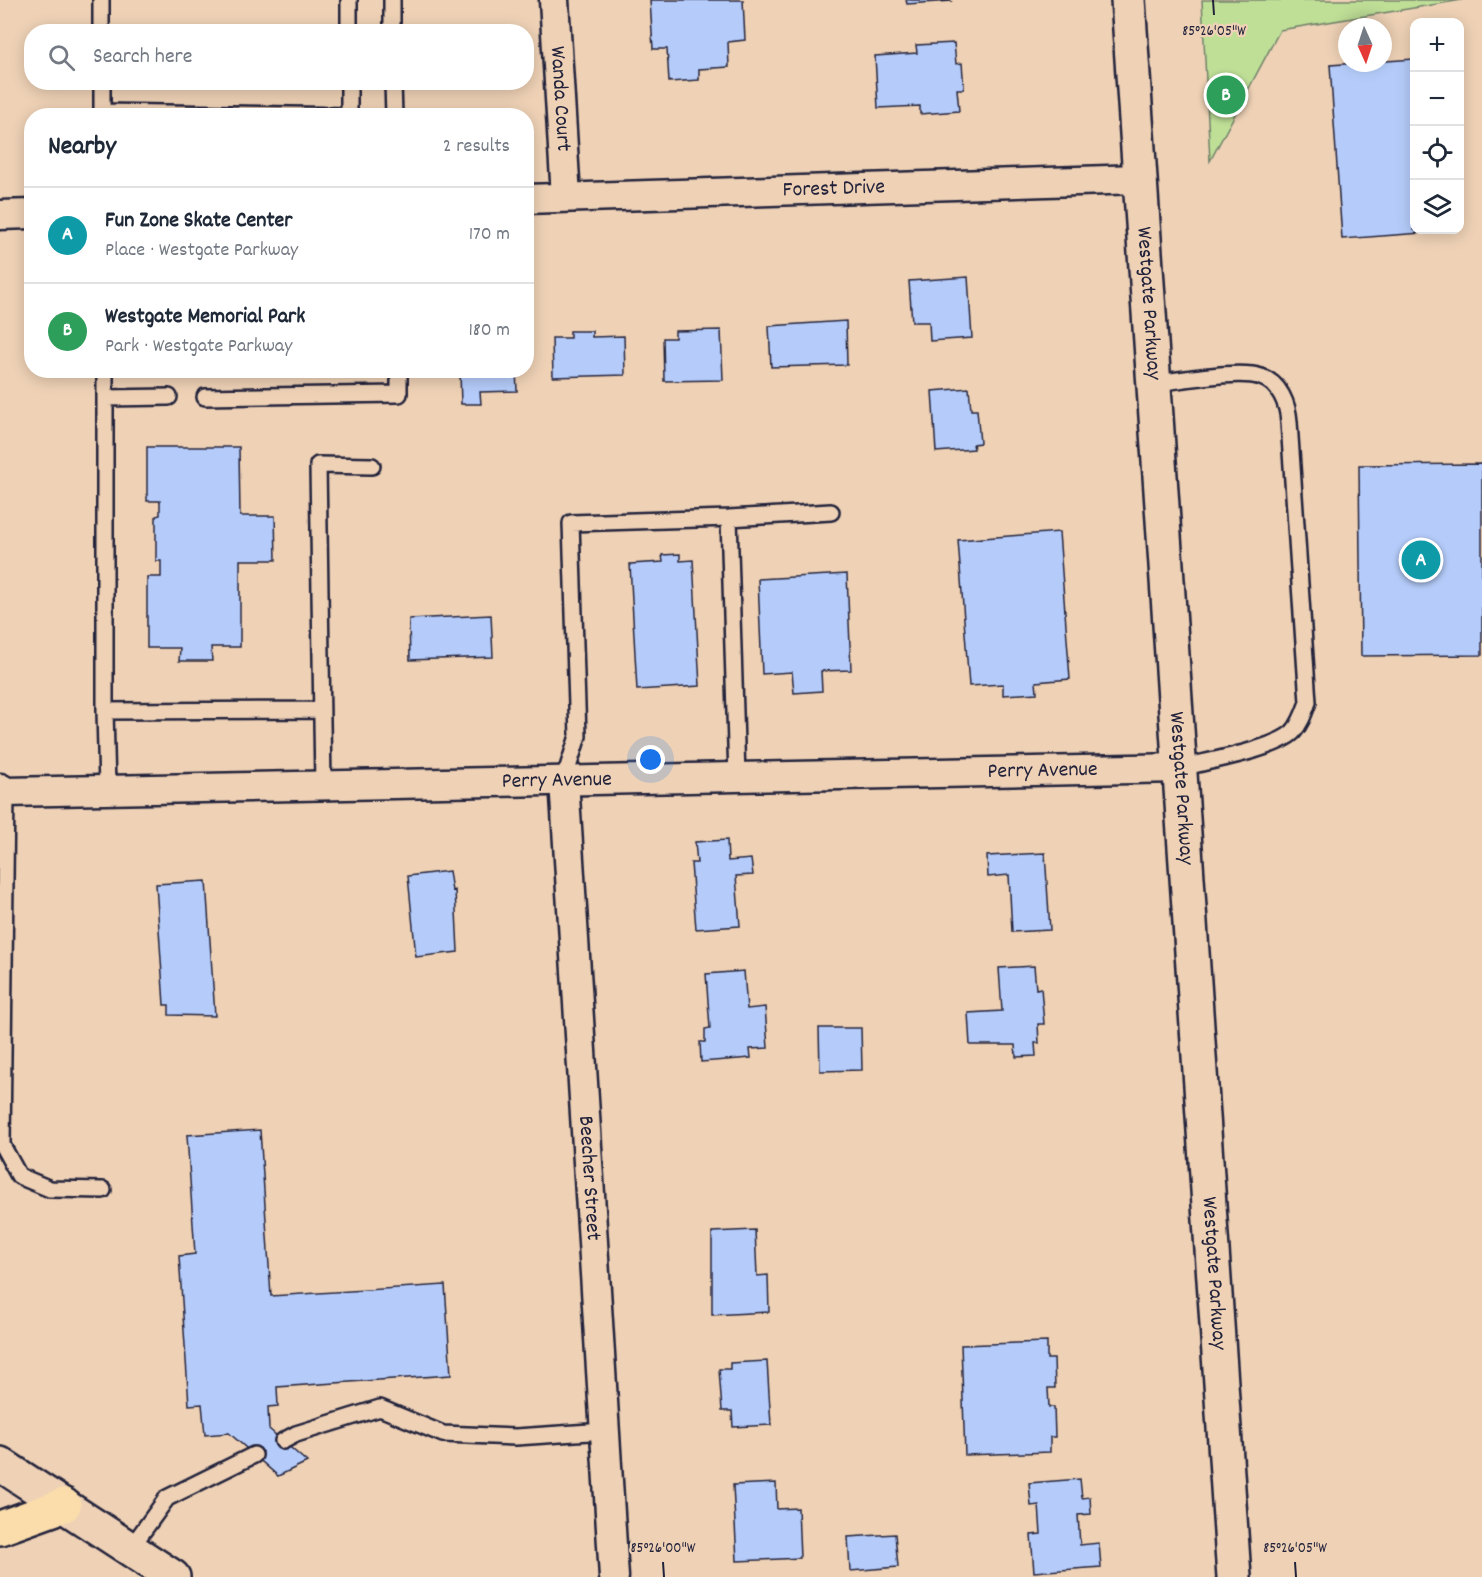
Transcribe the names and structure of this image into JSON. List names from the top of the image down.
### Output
{
  "streets": {
    "main road": ["Westgate Parkway"],
    "street": [
      "Wanda Court",
      "Forest Drive",
      "Perry Avenue",
      "Beecher Street"
    ]
  },
  "crossings": [
    ["Wanda Court", "Forest Drive"],
    ["Forest Drive", "Westgate Parkway"],
    ["Westgate Parkway", "Perry Avenue"],
    ["Perry Avenue", "Beecher Street"]
  ],
  "north": "bottom",
  "page": {
    "map_buttons": ["+", "−"],
    "search": "Search here",
    "pins": ["B", "A"],
    "heading": ["Nearby", "2 results"],
    "list": [
      {
        "mark": "A",
        "name": "Fun Zone Skate Center",
        "note": "Place · Westgate Parkway",
        "value": "170 m"
      },
      {
        "mark": "B",
        "name": "Westgate Memorial Park",
        "note": "Park · Westgate Parkway",
        "value": "180 m"
      }
    ]
  },
  "coordinates": ["85°26'05\"W", "85°26'00\"W"]
}
